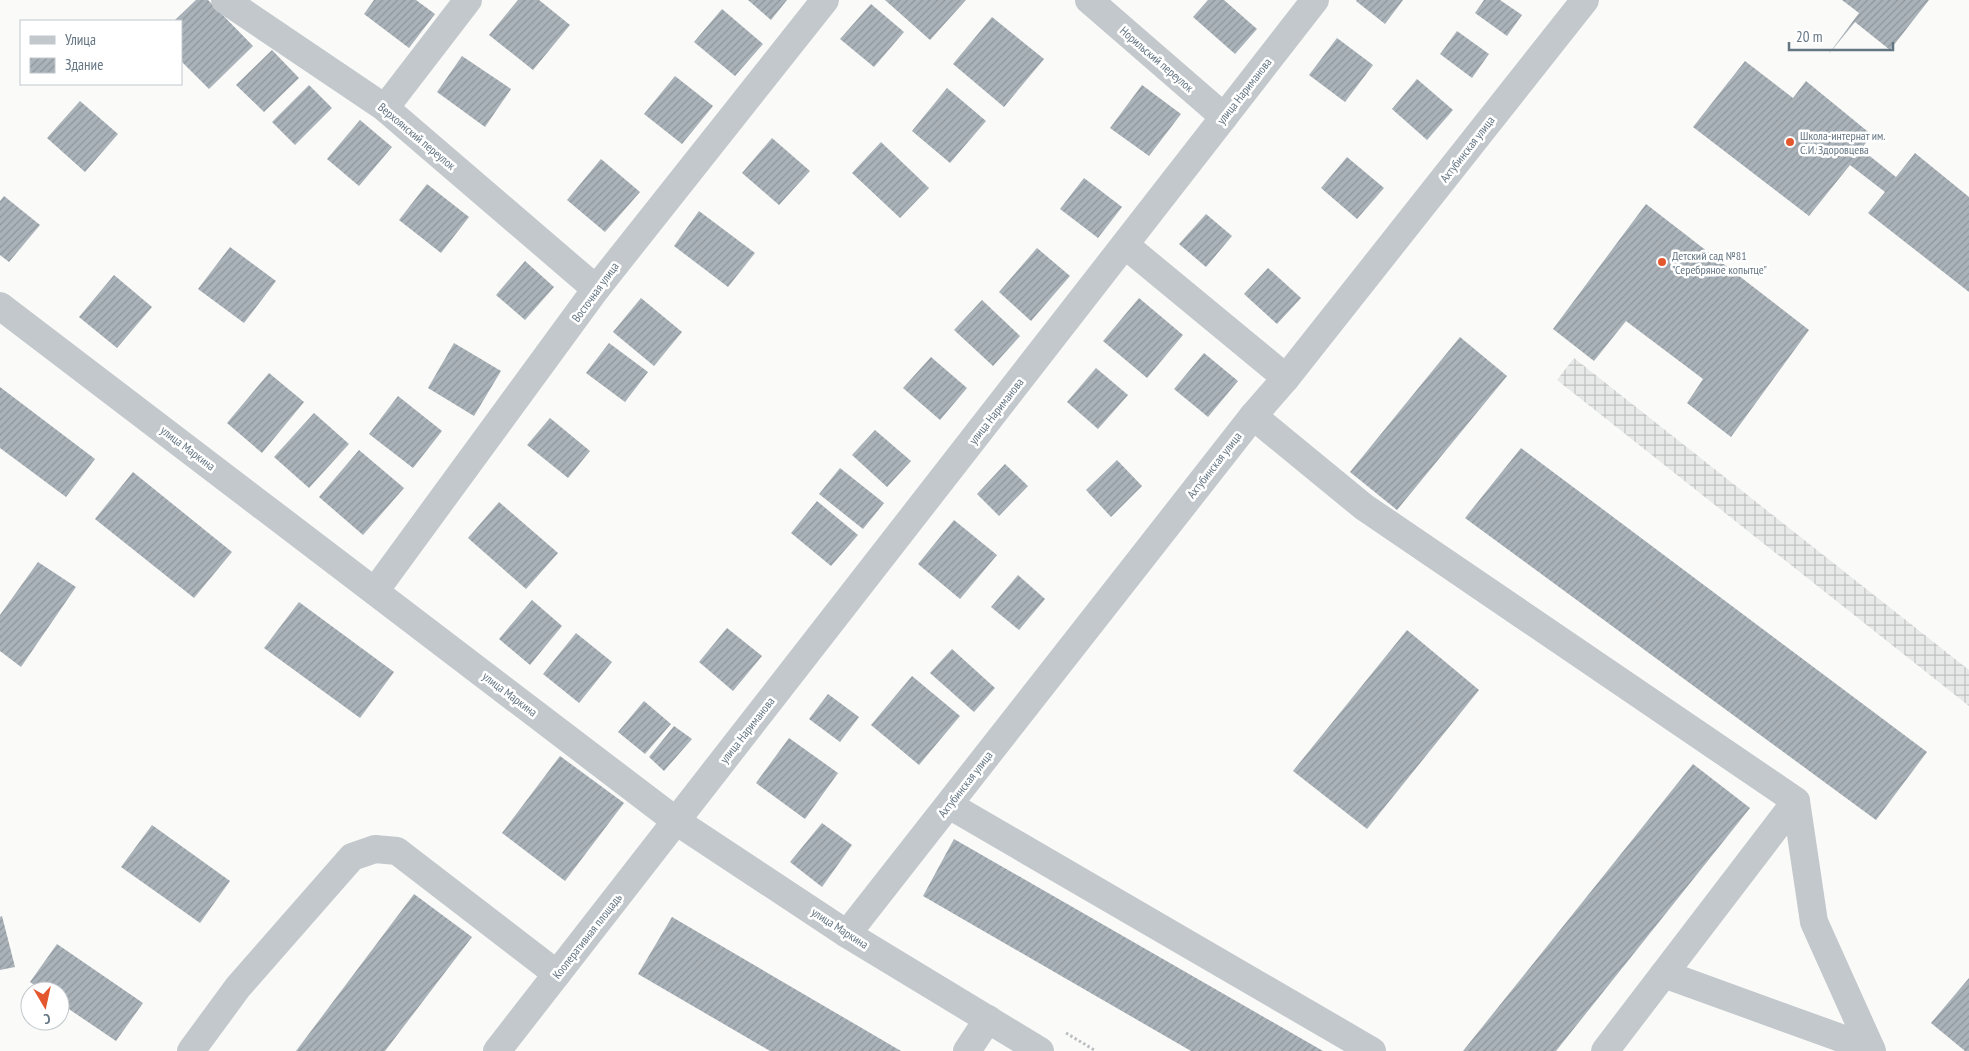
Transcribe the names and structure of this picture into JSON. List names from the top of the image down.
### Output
{
  "streets": {
    "street": [
      "Норильский переулок",
      "улица Нариманова",
      "Верхоянский переулок",
      "Ахтубинская улица",
      "Восточная улица",
      "улица Маркина",
      "Кооперативная площадь"
    ]
  },
  "crossings": [
    ["Норильский переулок", "улица Нариманова"],
    ["улица Нариманова", "улица Маркина"],
    ["улица Нариманова", "Кооперативная площадь"],
    ["Верхоянский переулок", "Восточная улица"],
    ["Ахтубинская улица", "улица Маркина"],
    ["Восточная улица", "улица Маркина"],
    ["улица Маркина", "Кооперативная площадь"]
  ],
  "places": ["Школа-интернат им. С.И. Здоровцева", "Детский сад №81 \"Серебряное копытце\""],
  "legend": ["Улица", "Здание"],
  "scale_bar": "20 m",
  "north": "bottom"
}
